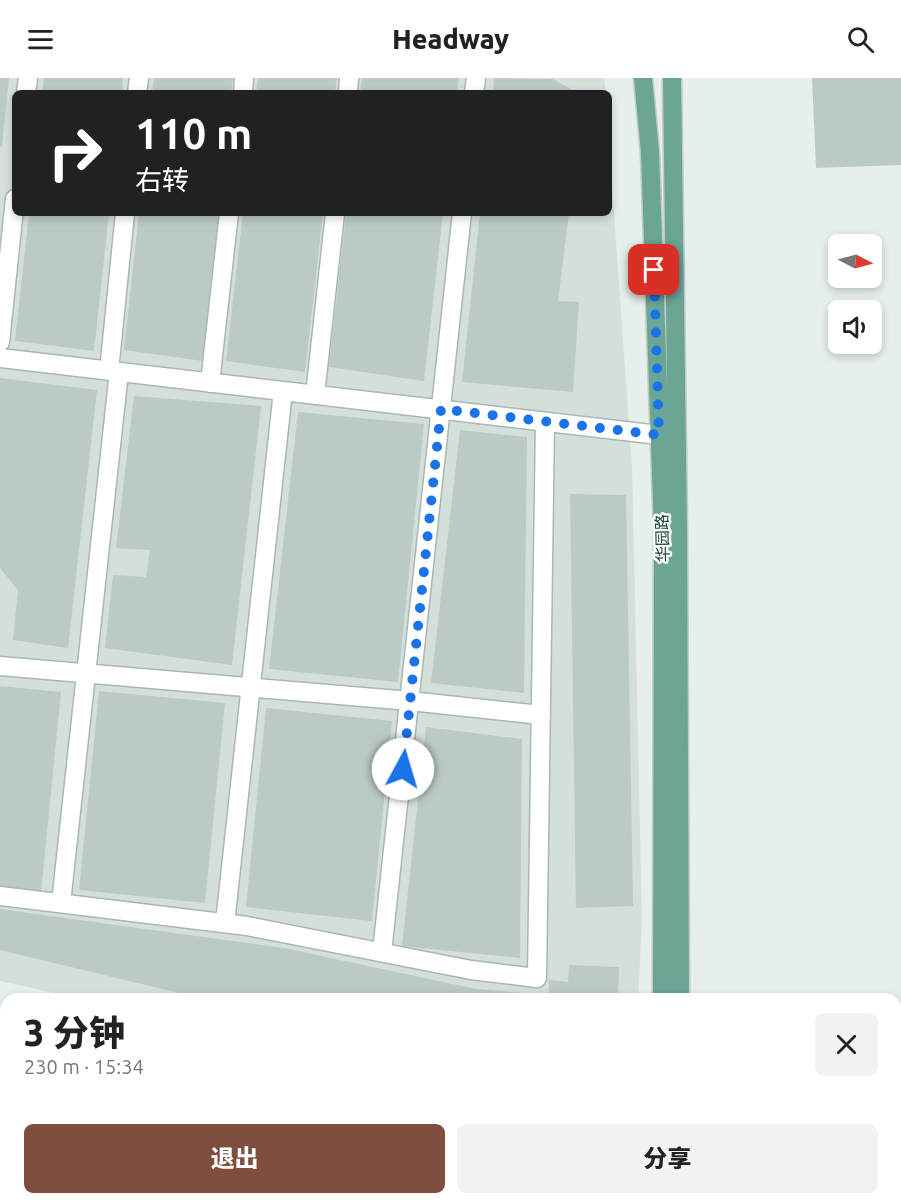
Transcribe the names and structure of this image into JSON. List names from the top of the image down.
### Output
{
  "streets": {
    "main road": ["华园路"]
  },
  "north": "right",
  "page": {
    "header": "Headway",
    "turn": ["110 m", "右转"],
    "heading": ["3 分钟", "230 m · 15:34"],
    "buttons": ["退出", "分享"]
  }
}
